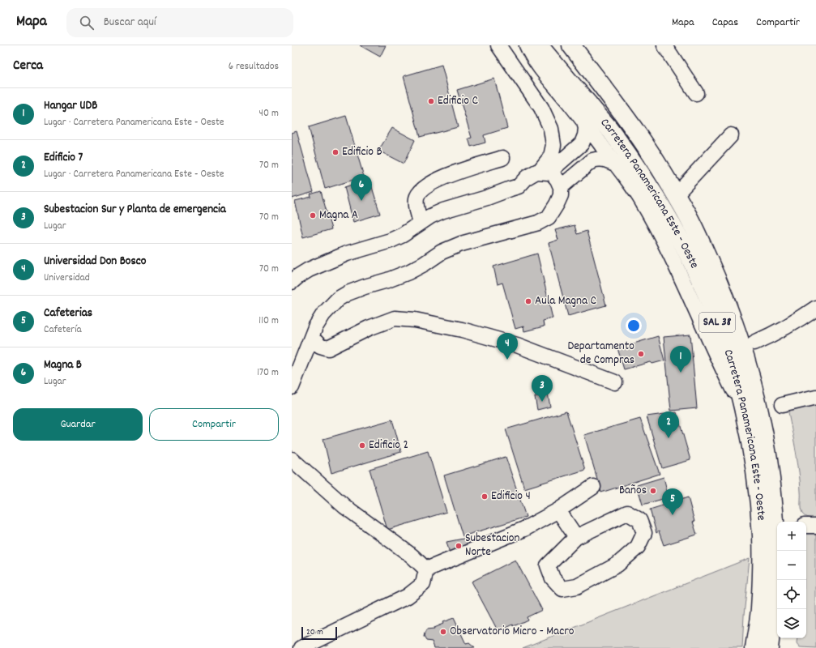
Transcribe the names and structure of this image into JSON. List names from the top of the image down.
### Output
{
  "streets": {
    "highway": ["Carretera Panamericana Este - Oeste", "SAL 38"]
  },
  "places": [
    "Edificio C",
    "Edificio B",
    "Magna A",
    "Aula Magna C",
    "Departamento de Compras",
    "Edificio 2",
    "Baños",
    "Edificio 4",
    "Subestacion Norte",
    "Observatorio Micro - Macro"
  ],
  "scale_bar": "20 m",
  "page": {
    "header": "Mapa",
    "search": "Buscar aquí",
    "nav": ["Mapa", "Capas", "Compartir"],
    "heading": ["Cerca", "6 resultados"],
    "list": [
      {
        "mark": "1",
        "name": "Hangar UDB",
        "note": "Lugar · Carretera Panamericana Este - Oeste",
        "value": "40 m"
      },
      {
        "mark": "2",
        "name": "Edificio 7",
        "note": "Lugar · Carretera Panamericana Este - Oeste",
        "value": "70 m"
      },
      {
        "mark": "3",
        "name": "Subestacion Sur y Planta de emergencia",
        "note": "Lugar",
        "value": "70 m"
      },
      {
        "mark": "4",
        "name": "Universidad Don Bosco",
        "note": "Universidad",
        "value": "70 m"
      },
      {
        "mark": "5",
        "name": "Cafeterias",
        "note": "Cafetería",
        "value": "110 m"
      },
      {
        "mark": "6",
        "name": "Magna B",
        "note": "Lugar",
        "value": "170 m"
      }
    ],
    "pins": [
      "6",
      "4",
      "1",
      "3",
      "2",
      "5"
    ],
    "buttons": ["Guardar", "Compartir"],
    "map_buttons": ["+", "−"],
    "scale": "20 m"
  }
}
